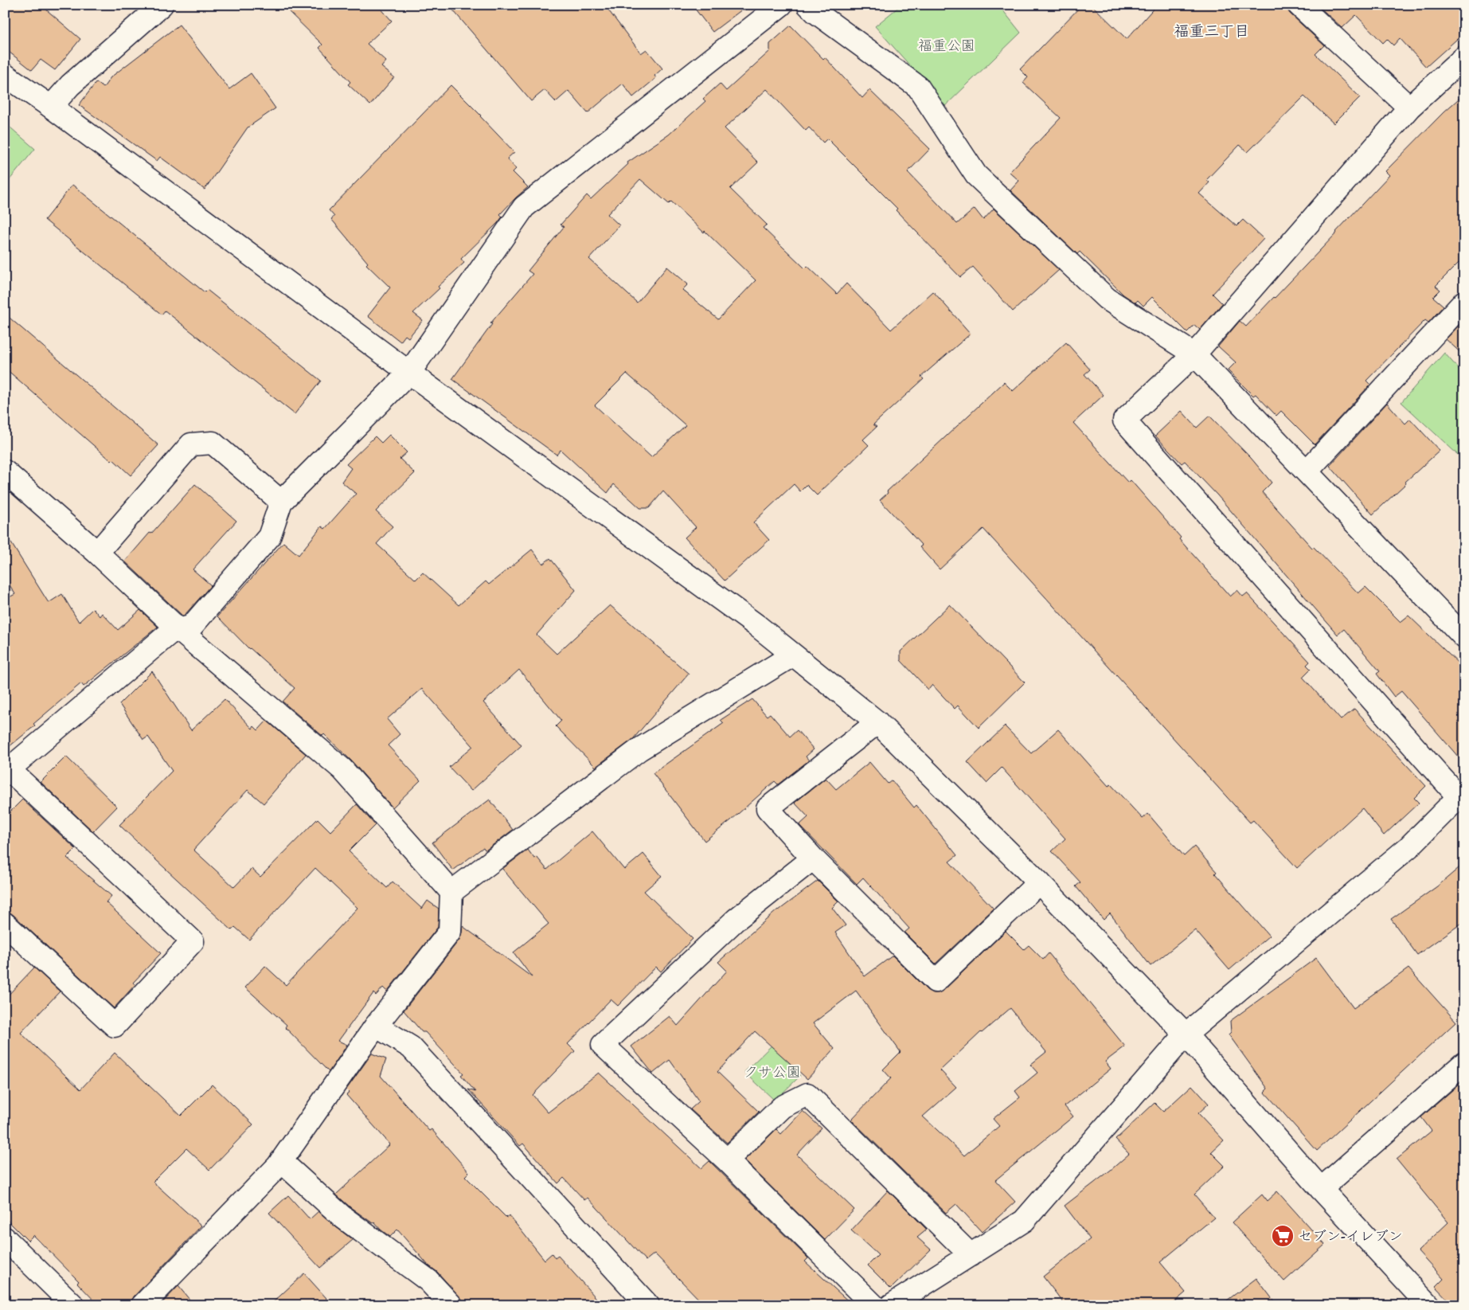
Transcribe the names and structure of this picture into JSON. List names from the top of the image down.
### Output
{
  "districts": ["福重三丁目"],
  "parks": ["福重公園", "クサ公園"],
  "places": {
    "supermarket": ["セブン-イレブン"]
  }
}
